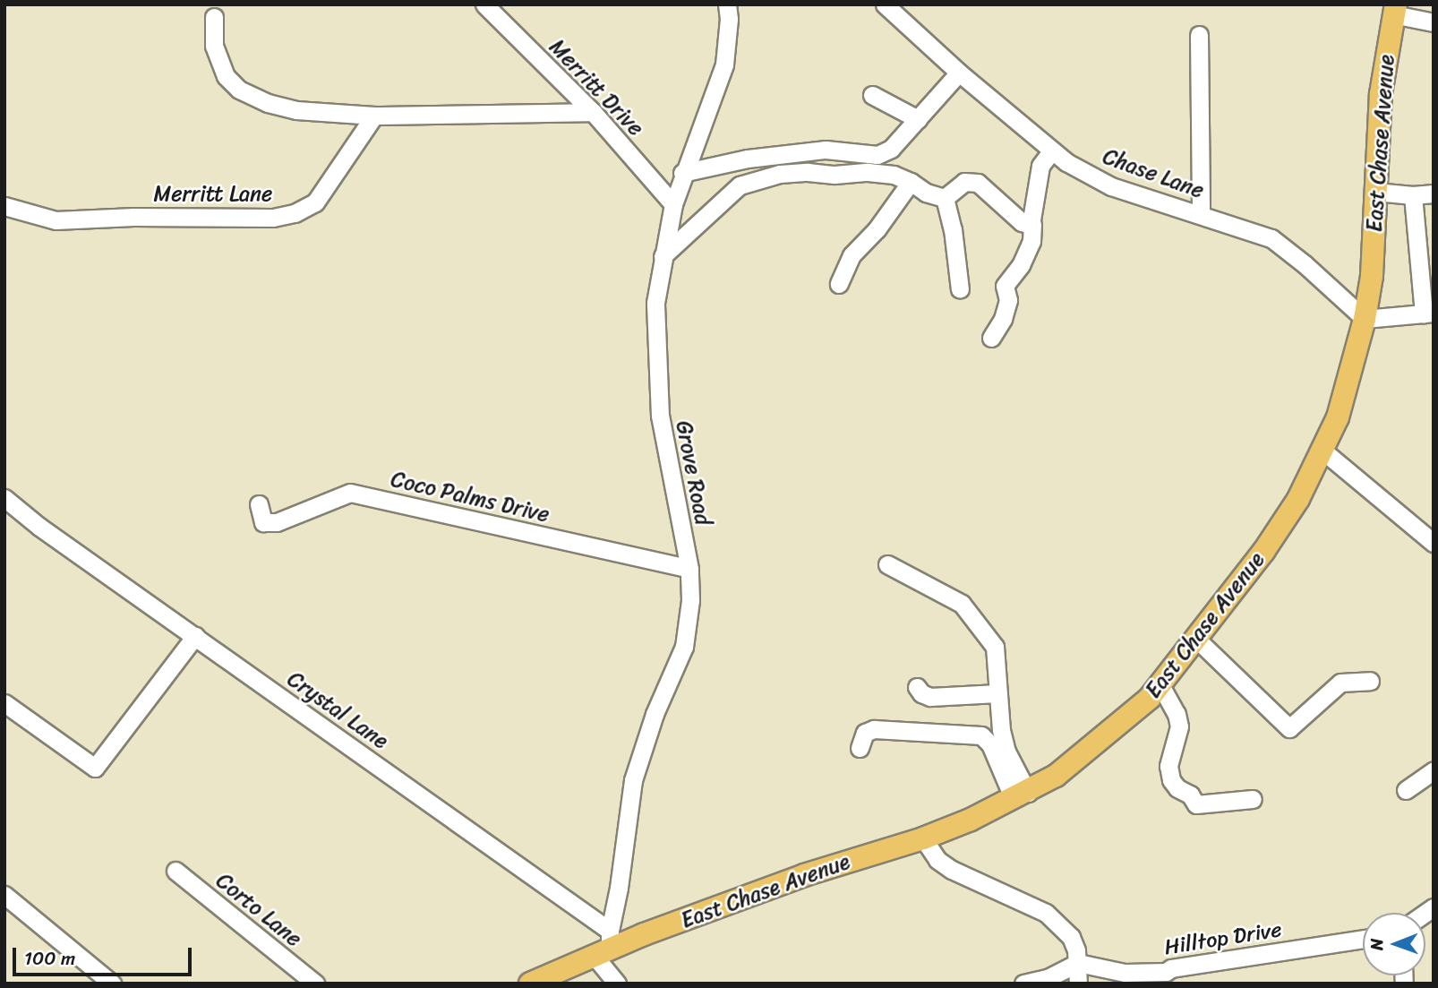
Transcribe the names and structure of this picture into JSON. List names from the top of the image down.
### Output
{
  "streets": {
    "main road": ["East Chase Avenue"],
    "street": [
      "Merritt Drive",
      "Chase Lane",
      "Merritt Lane",
      "Grove Road",
      "Coco Palms Drive",
      "Crystal Lane",
      "Corto Lane",
      "Hilltop Drive"
    ]
  },
  "crossings": [
    ["Merritt Drive", "Grove Road"],
    ["East Chase Avenue", "Chase Lane"],
    ["East Chase Avenue", "Grove Road"],
    ["East Chase Avenue", "Crystal Lane"],
    ["Grove Road", "Coco Palms Drive"],
    ["Grove Road", "Crystal Lane"]
  ],
  "scale_bar": "100 m",
  "north": "left"
}
